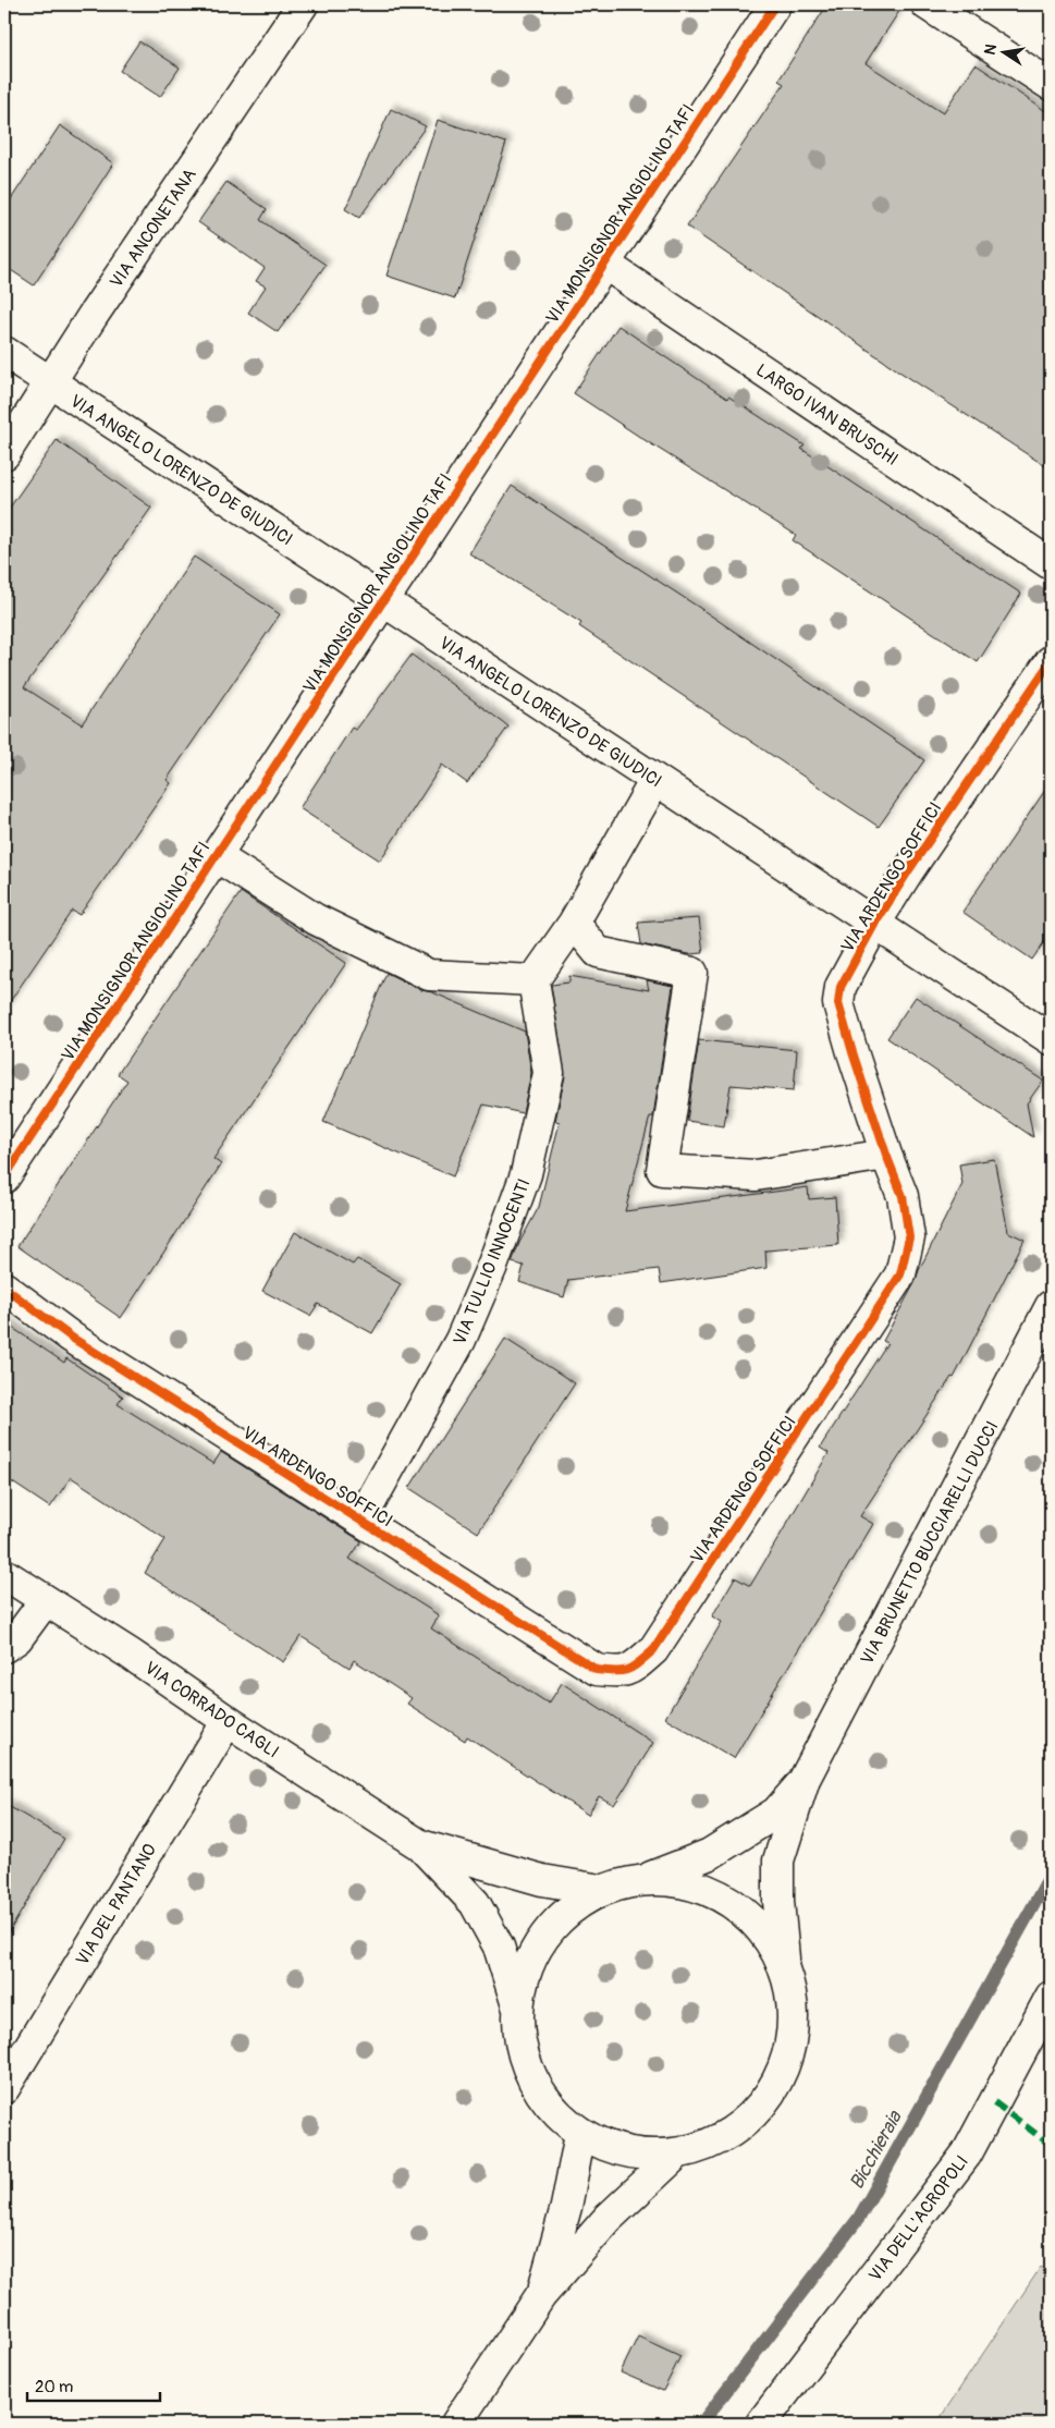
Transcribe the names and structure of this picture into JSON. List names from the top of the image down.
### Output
{
  "streets": {
    "street": [
      "VIA MONSIGNOR ANGIOLINO TAFI",
      "VIA ANCONETANA",
      "LARGO IVAN BRUSCHI",
      "VIA ANGELO LORENZO DE GIUDICI",
      "VIA ARDENGO SOFFICI",
      "VIA TULLIO INNOCENTI",
      "VIA BRUNETTO BUCCIARELLI DUCCI",
      "VIA CORRADO CAGLI",
      "VIA DEL PANTANO",
      "VIA DELL'ACROPOLI"
    ]
  },
  "crossings": [
    ["VIA MONSIGNOR ANGIOLINO TAFI", "LARGO IVAN BRUSCHI"],
    ["VIA MONSIGNOR ANGIOLINO TAFI", "VIA ANGELO LORENZO DE GIUDICI"],
    ["VIA ANCONETANA", "VIA ANGELO LORENZO DE GIUDICI"],
    ["VIA ANGELO LORENZO DE GIUDICI", "VIA ARDENGO SOFFICI"],
    ["VIA ARDENGO SOFFICI", "VIA TULLIO INNOCENTI"],
    ["VIA CORRADO CAGLI", "VIA DEL PANTANO"]
  ],
  "water": ["Bicchieraia"],
  "scale_bar": "20 m",
  "north": "left"
}
